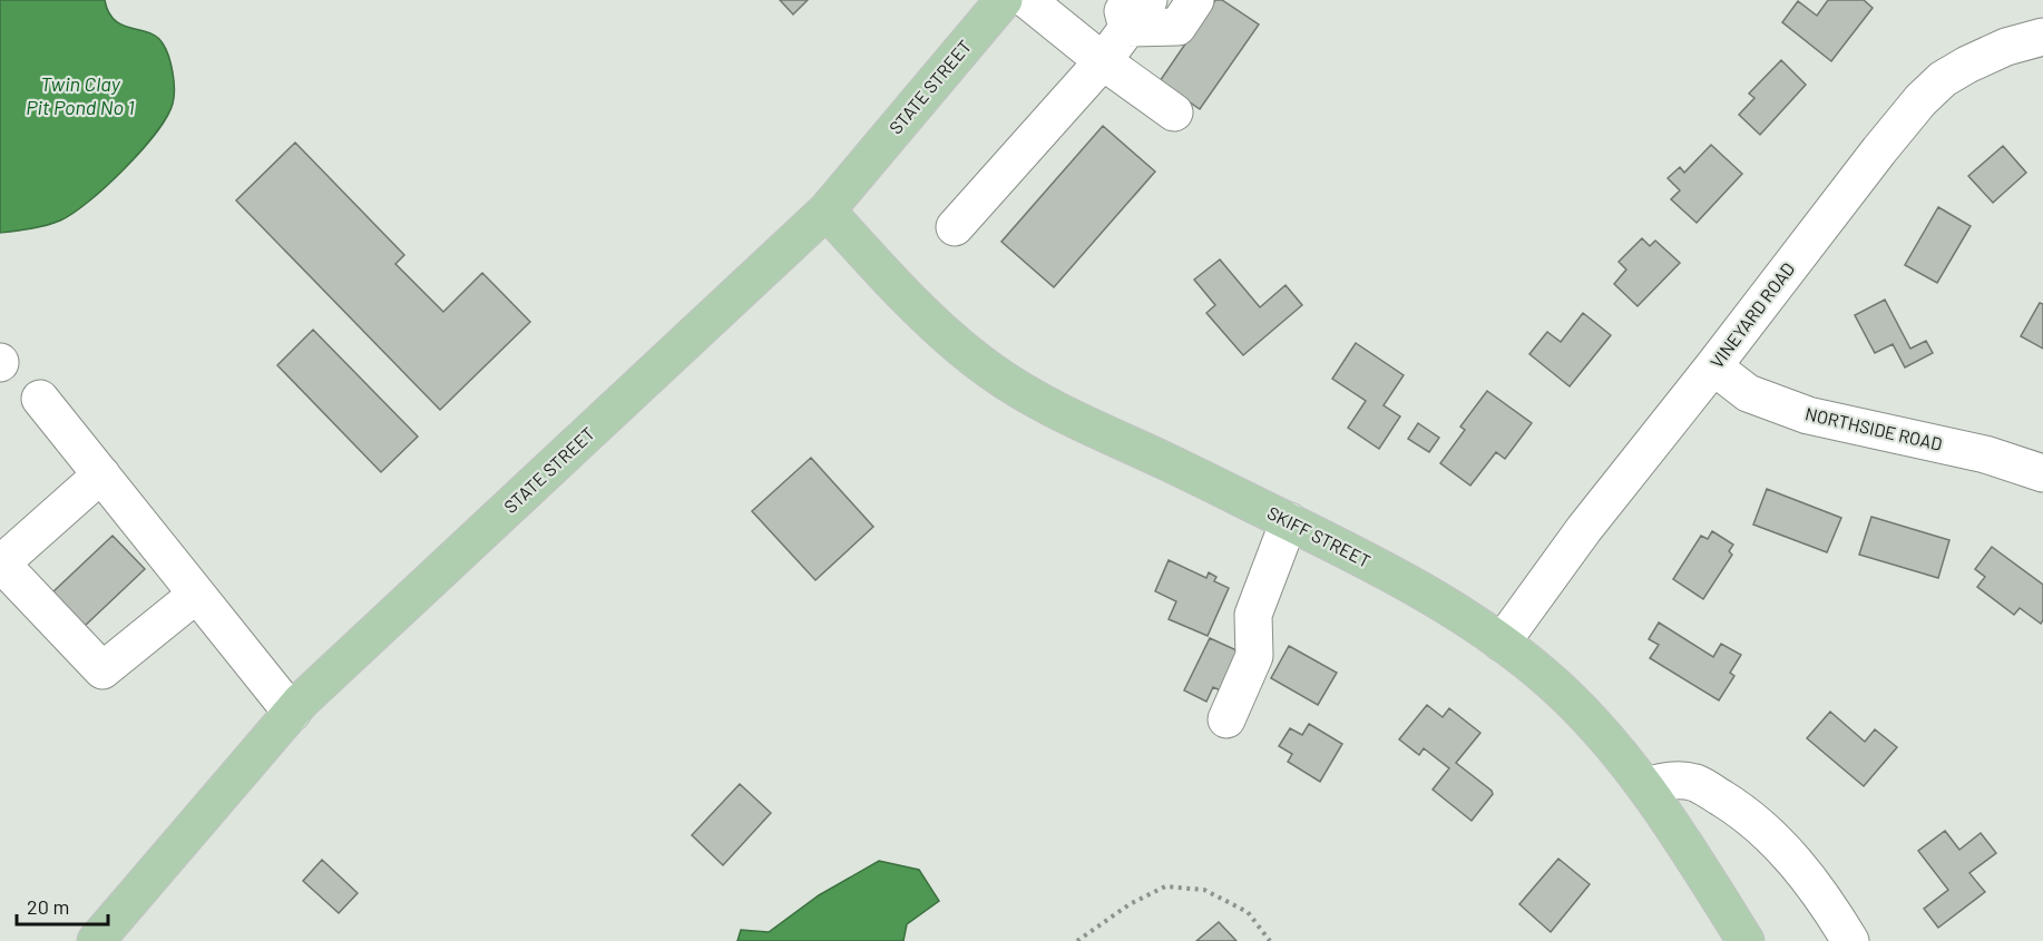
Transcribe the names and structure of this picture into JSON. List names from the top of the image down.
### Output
{
  "streets": {
    "main road": ["STATE STREET", "SKIFF STREET"],
    "street": ["VINEYARD ROAD", "NORTHSIDE ROAD"]
  },
  "crossings": [
    ["STATE STREET", "SKIFF STREET"],
    ["VINEYARD ROAD", "NORTHSIDE ROAD"],
    ["VINEYARD ROAD", "SKIFF STREET"]
  ],
  "water": ["Twin Clay Pit Pond No 1"],
  "scale_bar": "20 m"
}
